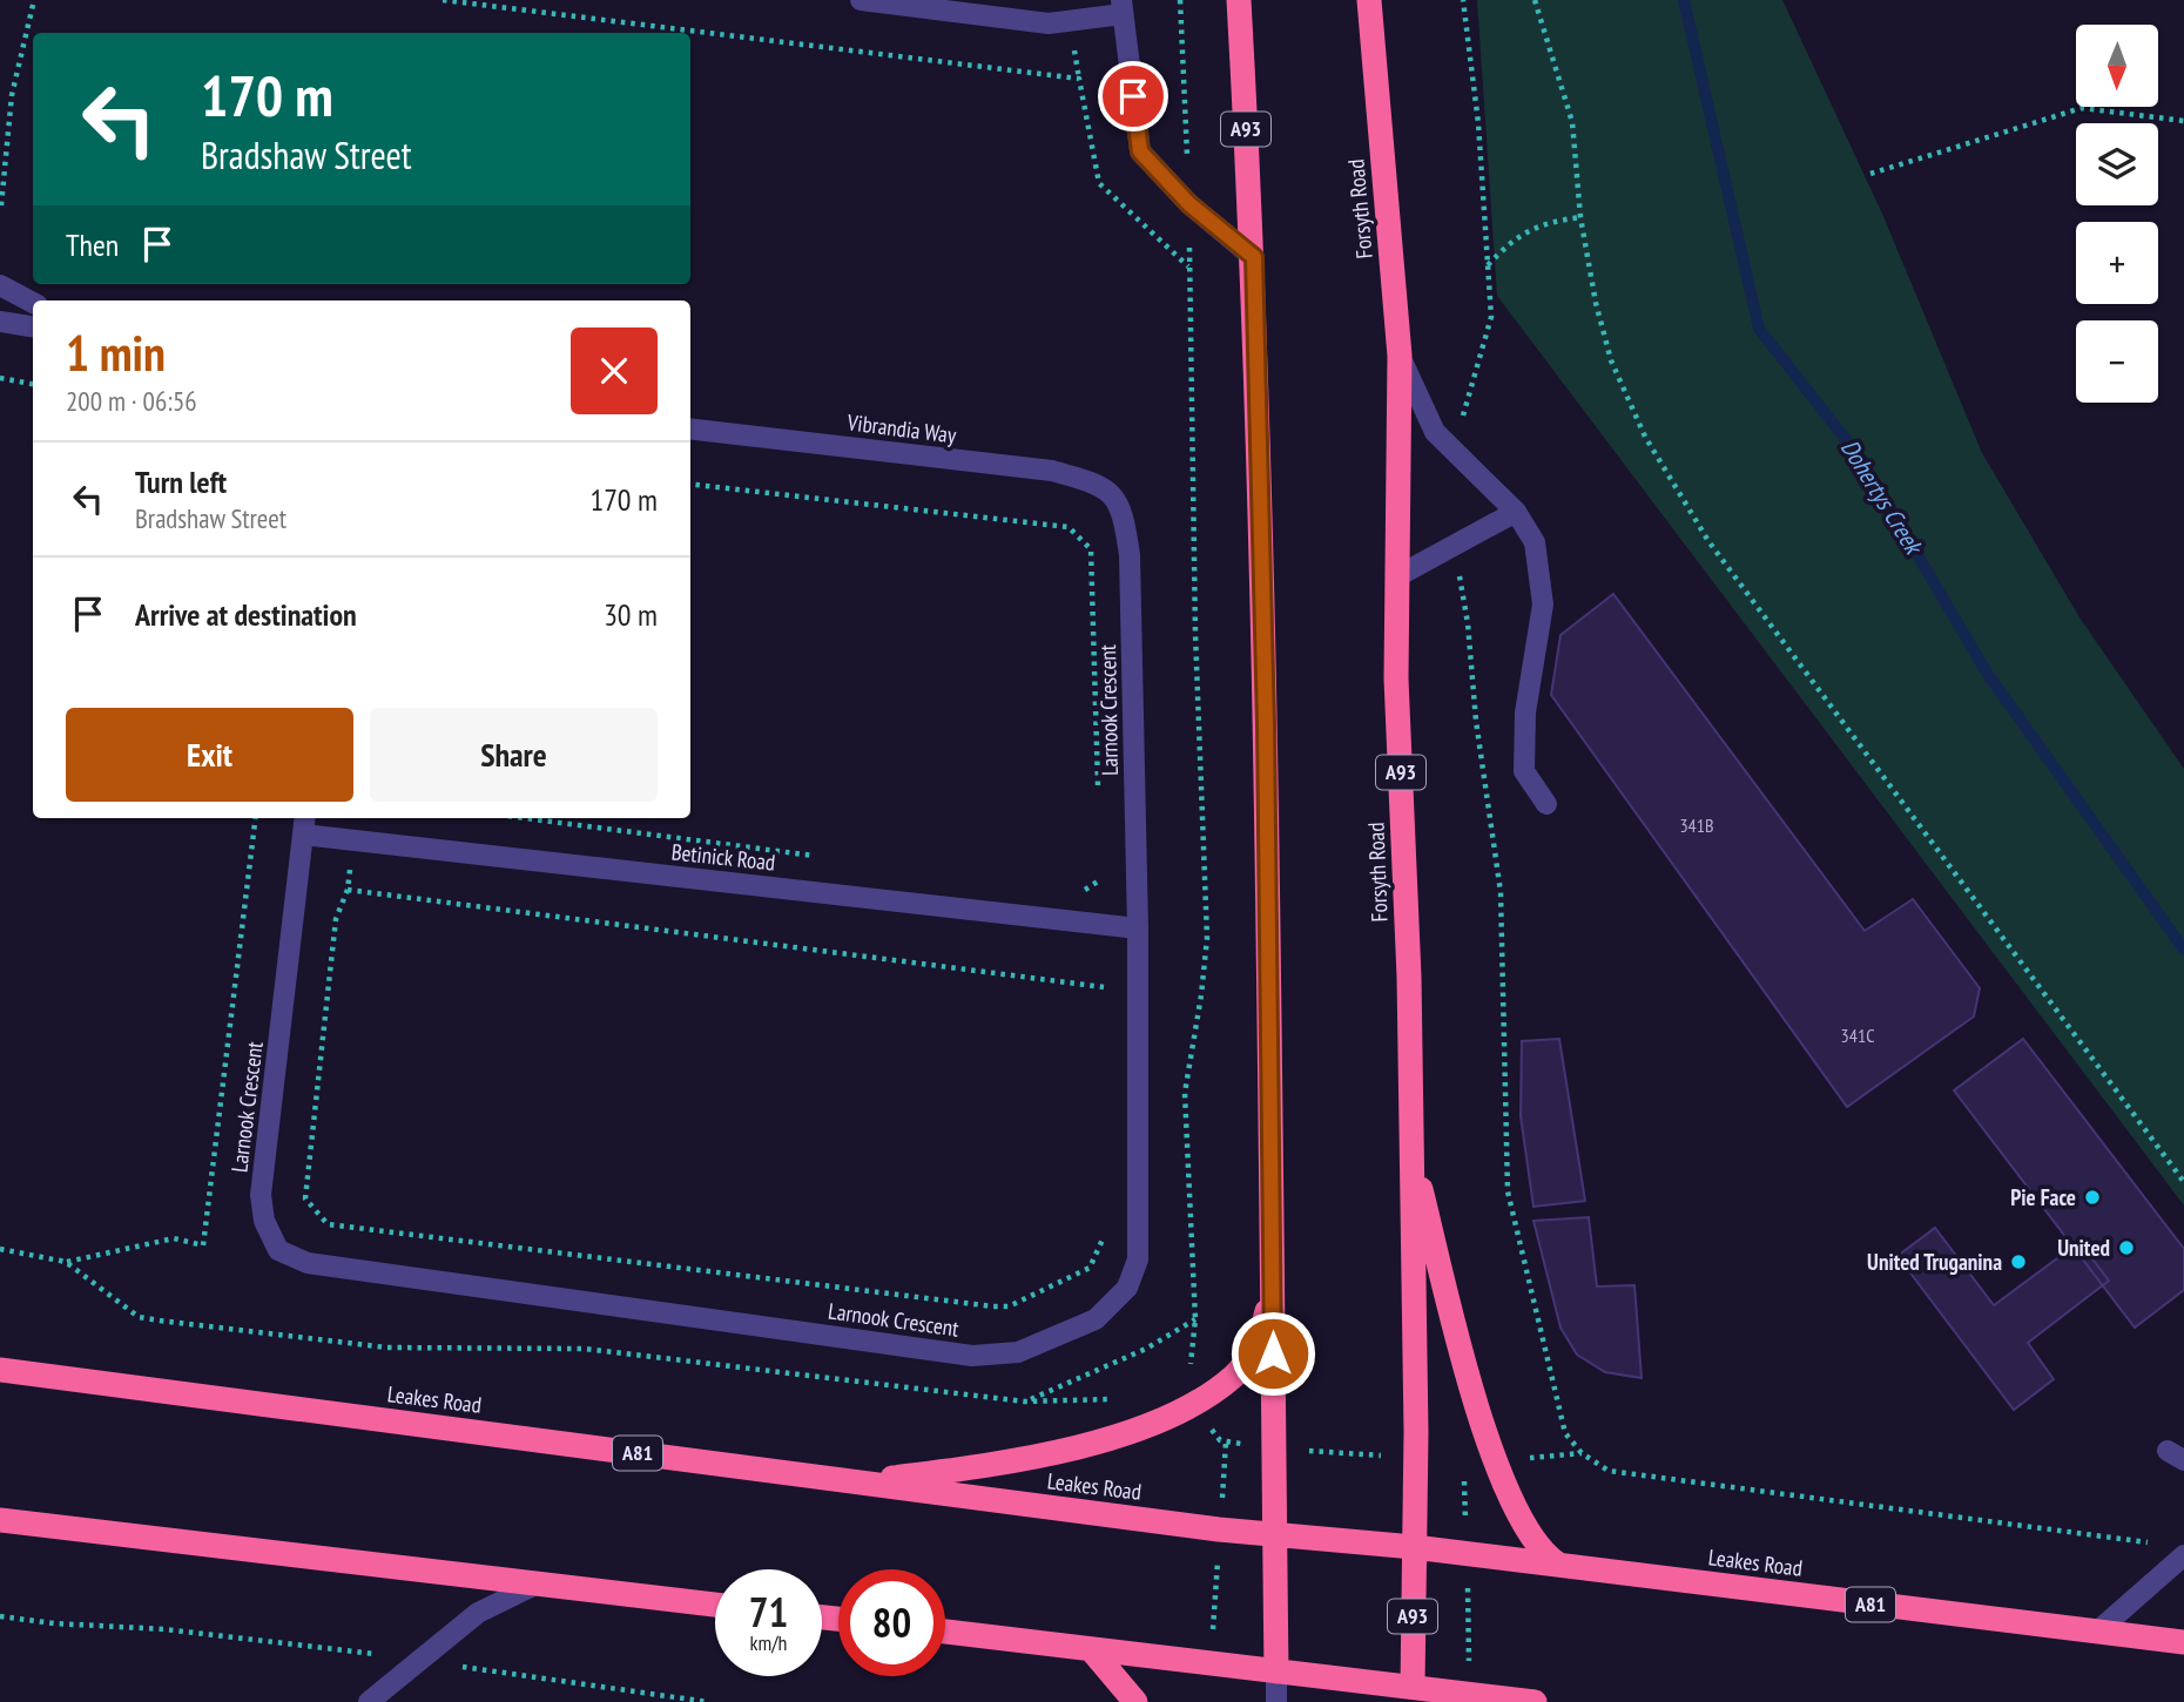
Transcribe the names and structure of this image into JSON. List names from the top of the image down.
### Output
{
  "streets": {
    "highway": [
      "A93",
      "Forsyth Road",
      "Leakes Road",
      "A81"
    ],
    "street": ["Vibrandia Way", "Larnook Crescent", "Betinick Road"]
  },
  "crossings": [
    ["A93", "Forsyth Road"],
    ["A93", "Leakes Road"],
    ["Forsyth Road", "Leakes Road"],
    ["Vibrandia Way", "Larnook Crescent"],
    ["Larnook Crescent", "Betinick Road"]
  ],
  "water": ["Dohertys Creek"],
  "places": ["Pie Face", "United", "United Truganina"],
  "house_numbers": ["341B", "341C"],
  "north": "bottom",
  "page": {
    "map_buttons": ["+", "−"],
    "turn": ["170 m", "Bradshaw Street"],
    "then": "Then",
    "heading": ["1 min", "200 m · 06:56"],
    "list": [
      {
        "name": "Turn left",
        "note": "Bradshaw Street",
        "value": "170 m"
      },
      {
        "name": "Arrive at destination",
        "value": "30 m"
      }
    ],
    "buttons": ["Exit", "Share"],
    "speed": "71 km/h",
    "limit": "80"
  }
}
